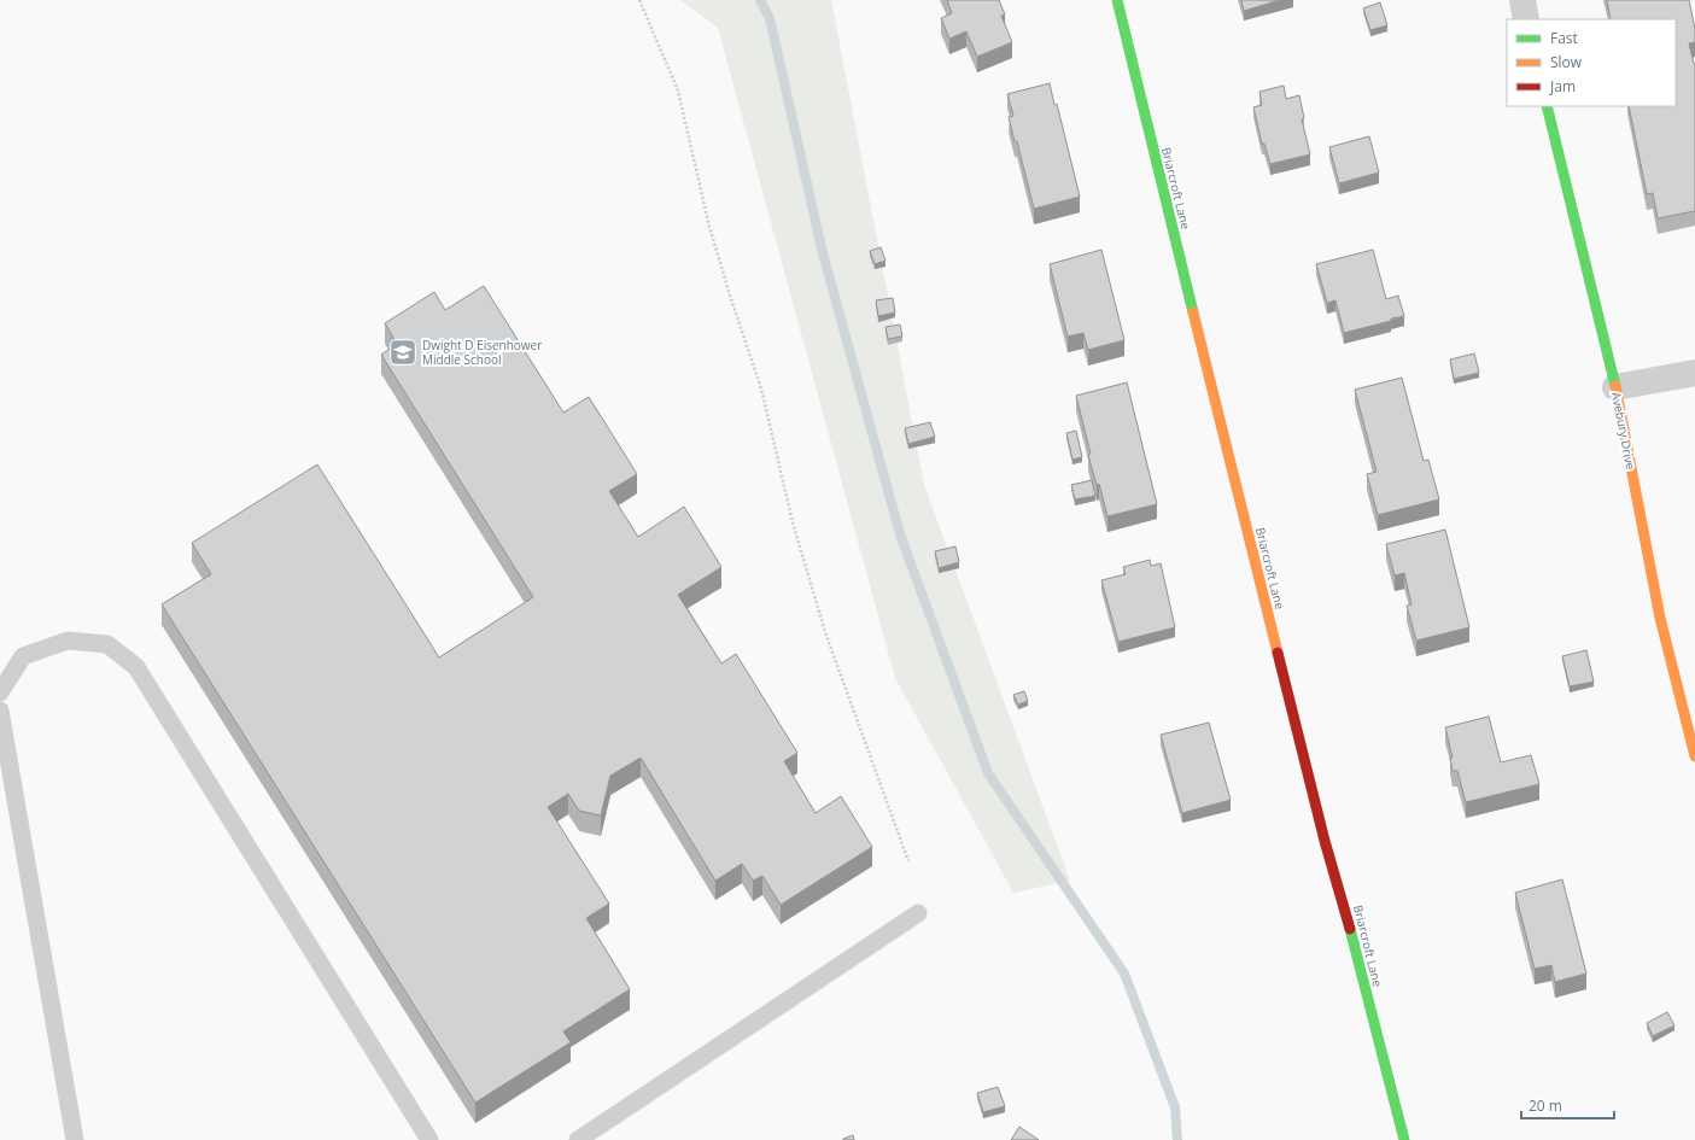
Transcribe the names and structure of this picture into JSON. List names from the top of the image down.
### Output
{
  "streets": {
    "street": ["Briarcroft Lane", "Avebury Drive"]
  },
  "places": {
    "school or university": ["Dwight D Eisenhower Middle School"]
  },
  "legend": ["Fast", "Slow", "Jam"],
  "scale_bar": "20 m"
}
